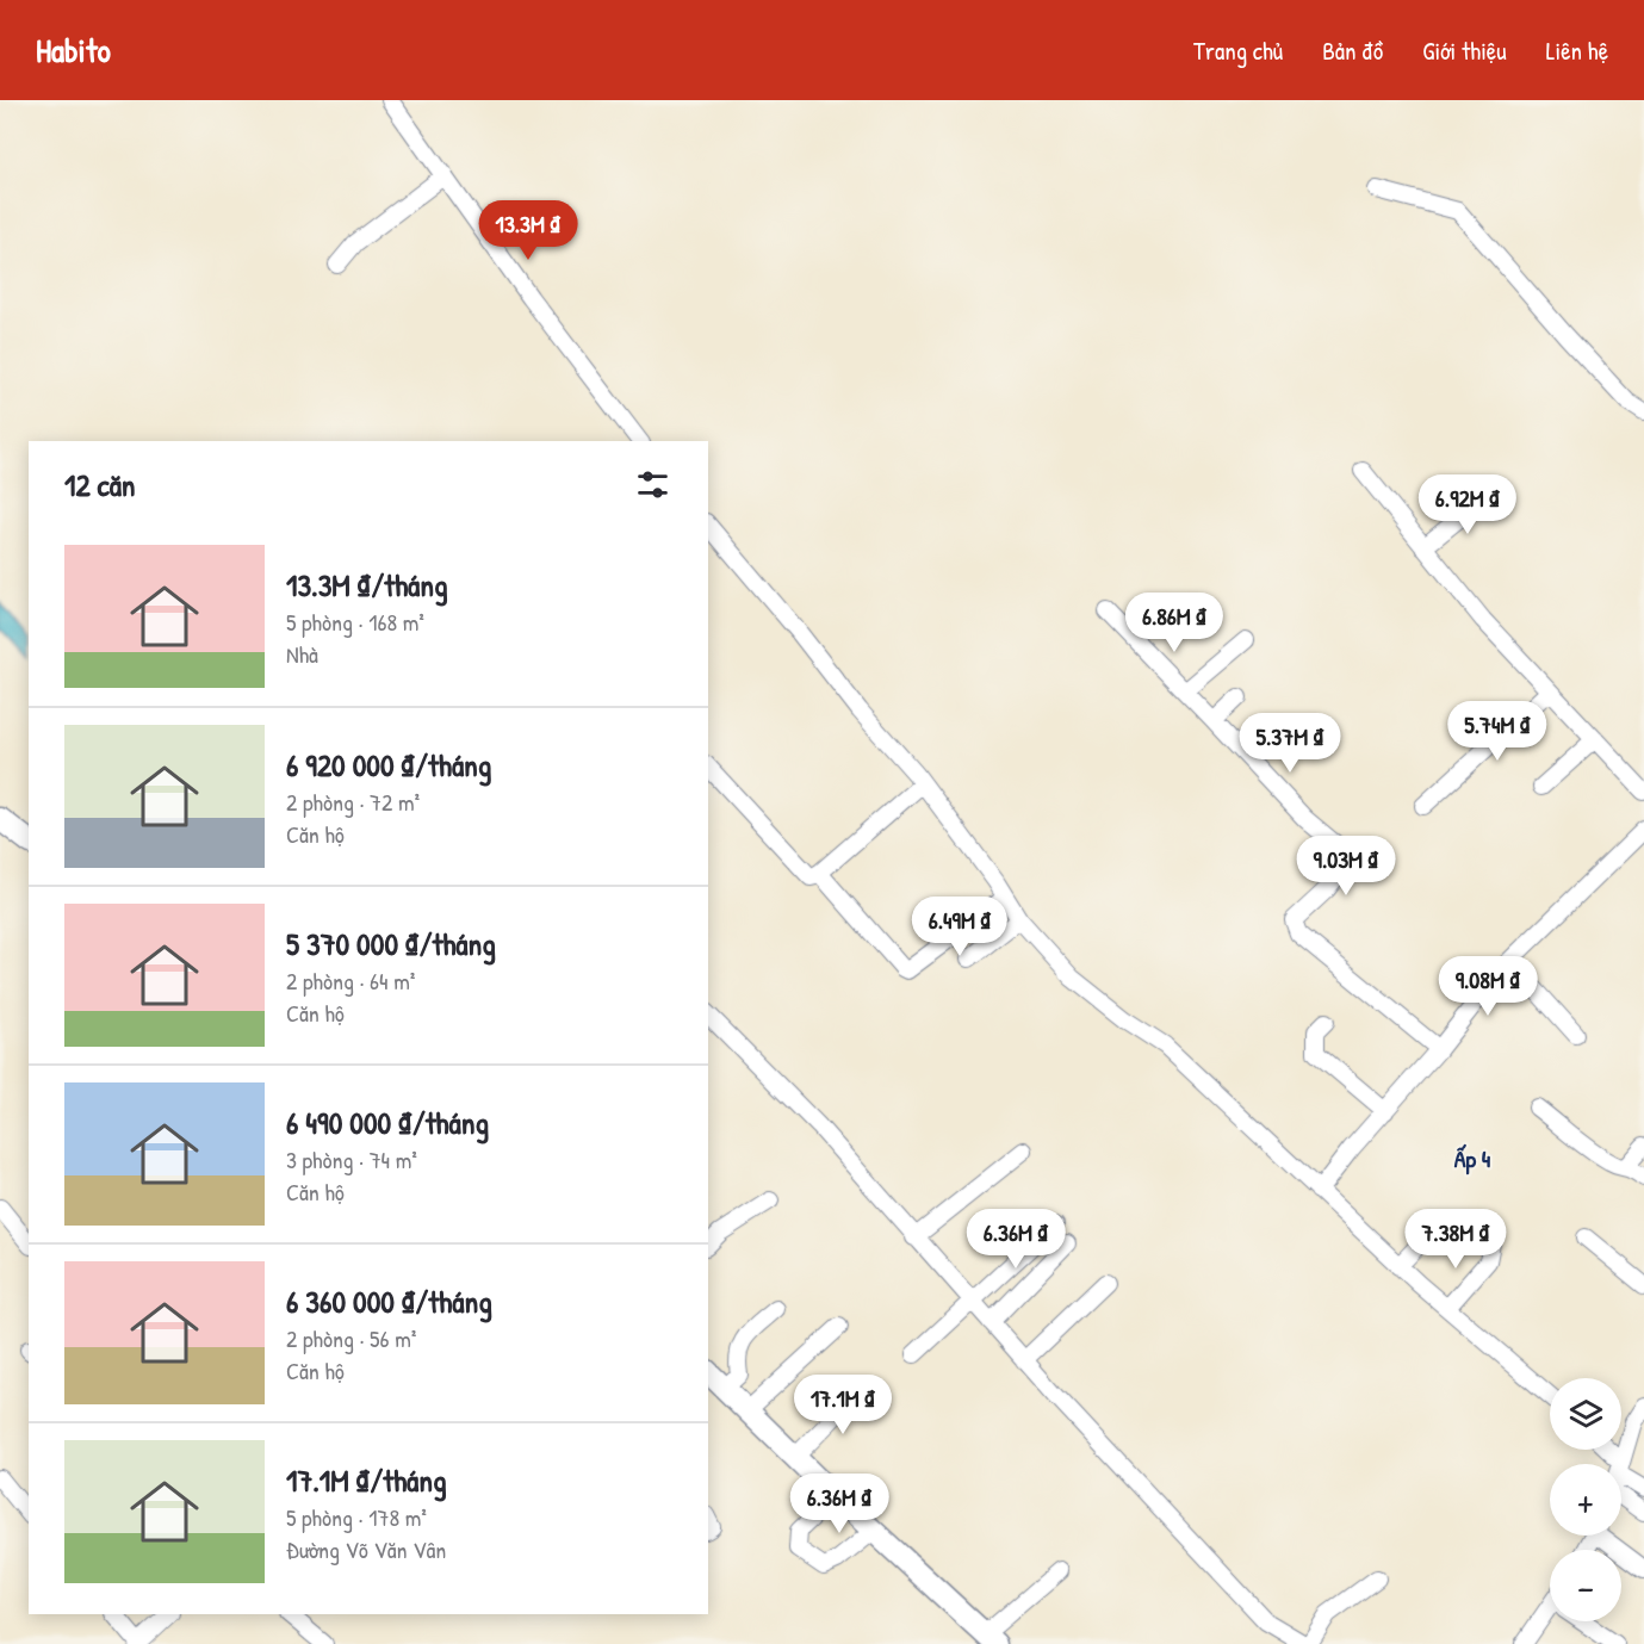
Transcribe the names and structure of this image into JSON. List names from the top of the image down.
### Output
{
  "districts": ["Ấp 4"],
  "page": {
    "header": "Habito",
    "nav": [
      "Trang chủ",
      "Bản đồ",
      "Giới thiệu",
      "Liên hệ"
    ],
    "price": [
      "13.3M ₫",
      "6.92M ₫",
      "6.86M ₫",
      "5.74M ₫",
      "5.37M ₫",
      "9.03M ₫",
      "6.49M ₫",
      "9.08M ₫",
      "6.36M ₫",
      "7.38M ₫",
      "17.1M ₫",
      "6.36M ₫"
    ],
    "heading": "12 căn",
    "list": [
      {
        "name": "13.3M ₫/tháng",
        "note": "5 phòng · 168 m² · Nhà"
      },
      {
        "name": "6 920 000 ₫/tháng",
        "note": "2 phòng · 72 m² · Căn hộ"
      },
      {
        "name": "5 370 000 ₫/tháng",
        "note": "2 phòng · 64 m² · Căn hộ"
      },
      {
        "name": "6 490 000 ₫/tháng",
        "note": "3 phòng · 74 m² · Căn hộ"
      },
      {
        "name": "6 360 000 ₫/tháng",
        "note": "2 phòng · 56 m² · Căn hộ"
      },
      {
        "name": "17.1M ₫/tháng",
        "note": "5 phòng · 178 m² · Đường Võ Văn Vân"
      }
    ],
    "map_buttons": ["+", "−"]
  }
}
